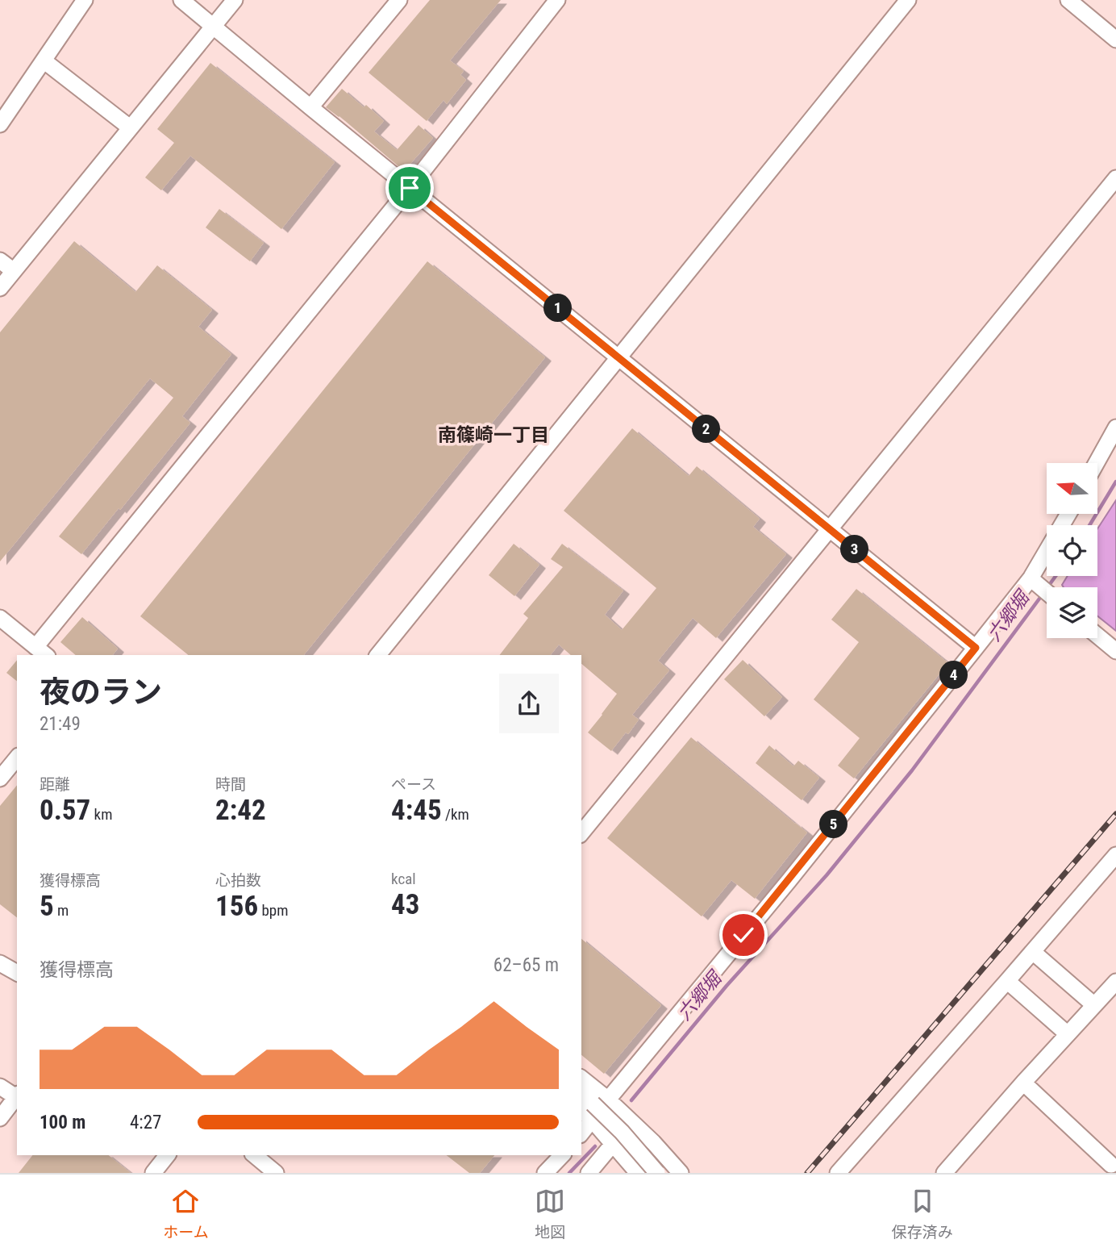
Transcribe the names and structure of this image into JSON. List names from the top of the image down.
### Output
{
  "districts": ["南篠崎一丁目"],
  "water": ["六郷堀"],
  "north": "left",
  "page": {
    "pins": [
      "1",
      "2",
      "3",
      "4",
      "5"
    ],
    "heading": ["夜のラン", "21:49"],
    "stats": [
      ["距離", "0.57 km"],
      ["時間", "2:42"],
      ["ペース", "4:45 /km"],
      ["獲得標高", "5 m"],
      ["心拍数", "156 bpm"],
      ["kcal", "43"]
    ],
    "chart": ["獲得標高", "62–65 m"],
    "list": [
      {
        "name": "100 m",
        "note": "4:27"
      }
    ],
    "tabs": ["ホーム", "地図", "保存済み"]
  }
}
